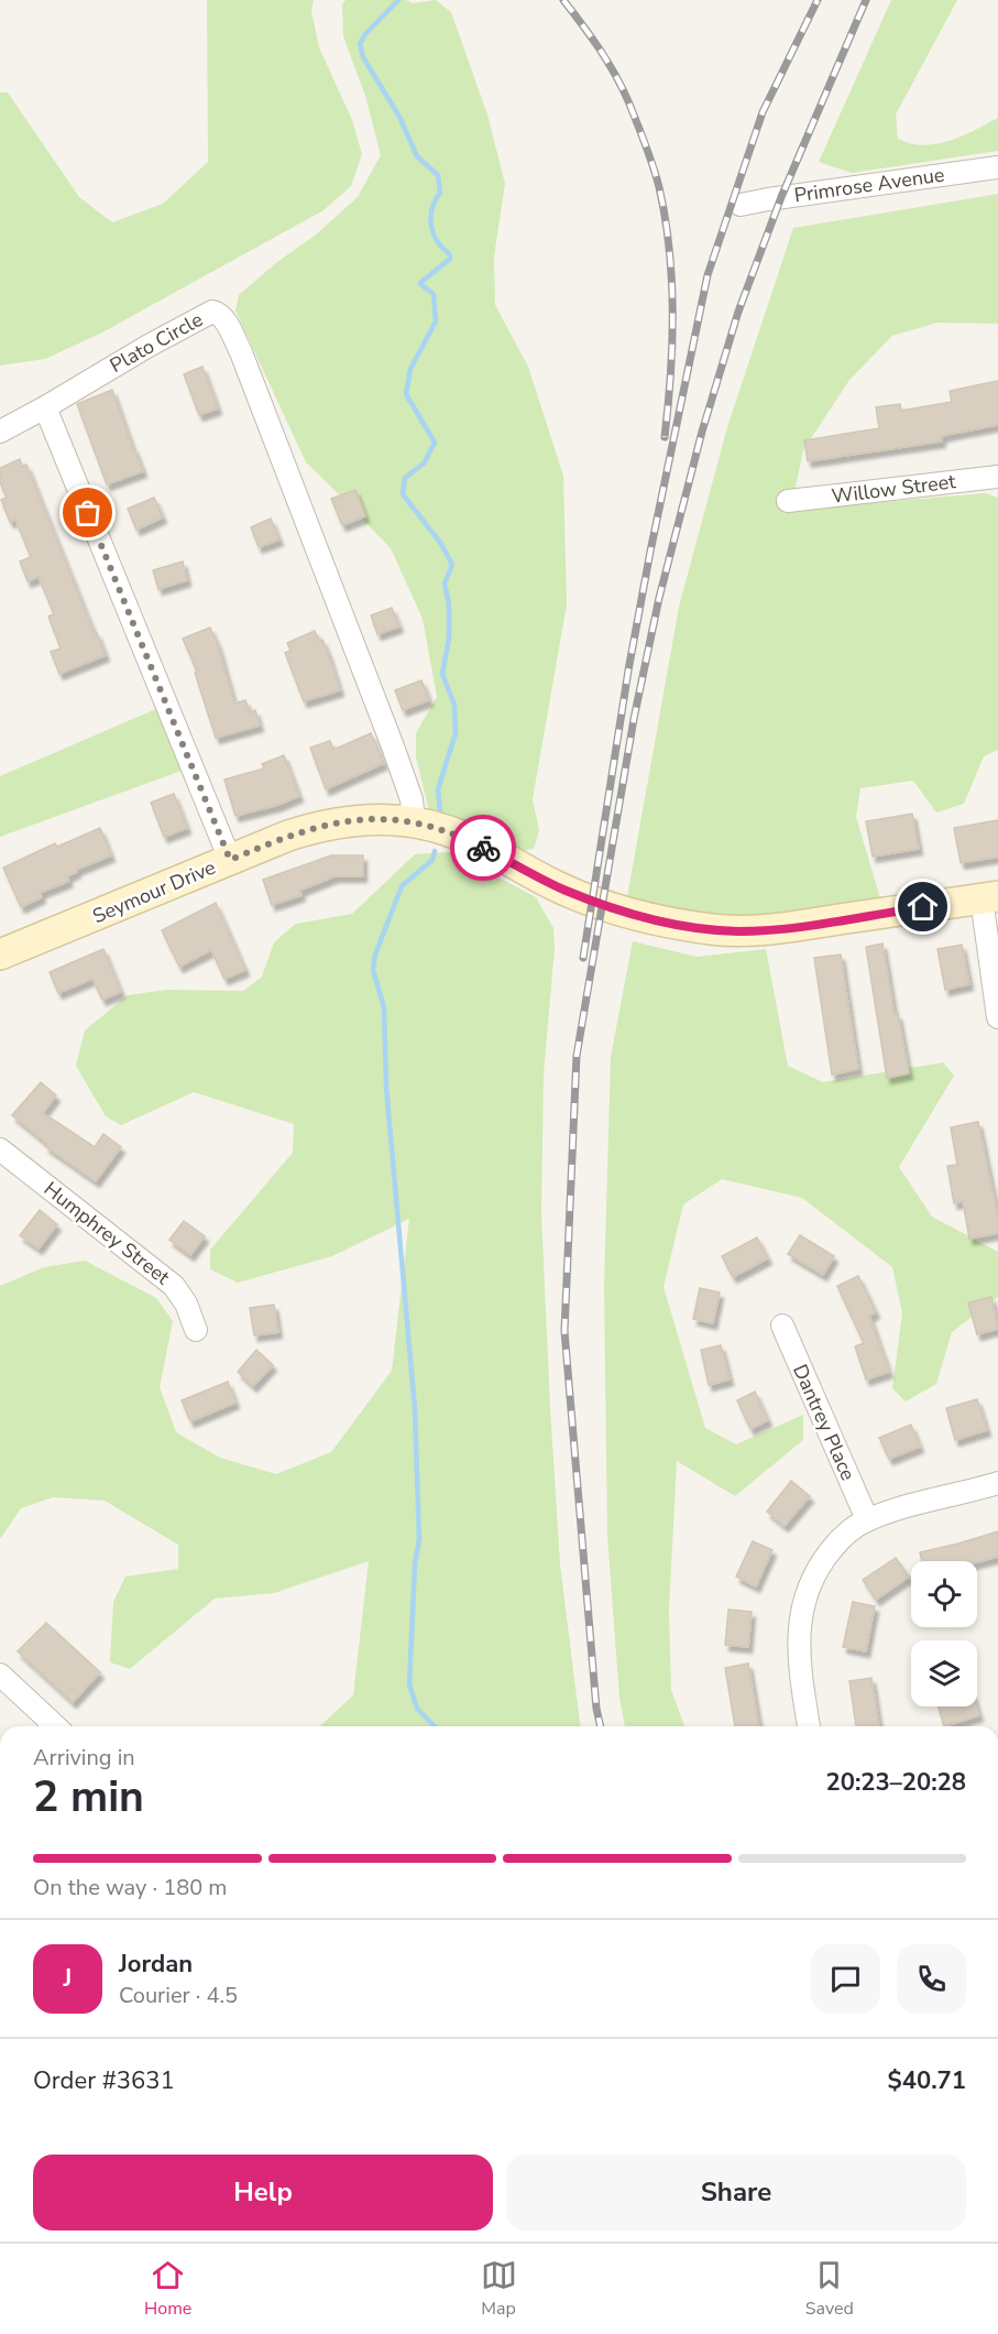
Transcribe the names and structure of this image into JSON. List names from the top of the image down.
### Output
{
  "streets": {
    "street": [
      "Primrose Avenue",
      "Plato Circle",
      "Willow Street",
      "Seymour Drive",
      "Humphrey Street",
      "Dantrey Place"
    ]
  },
  "crossings": [
    ["Plato Circle", "Seymour Drive"]
  ],
  "page": {
    "heading": ["2 min", "Arriving in", "20:23–20:28"],
    "panel": [
      "Jordan",
      "Courier · 4.5",
      "Order #3631",
      "$40.71"
    ],
    "bar": "On the way · 180 m",
    "round": "J",
    "buttons": ["Help", "Share"],
    "tabs": ["Home", "Map", "Saved"]
  }
}
